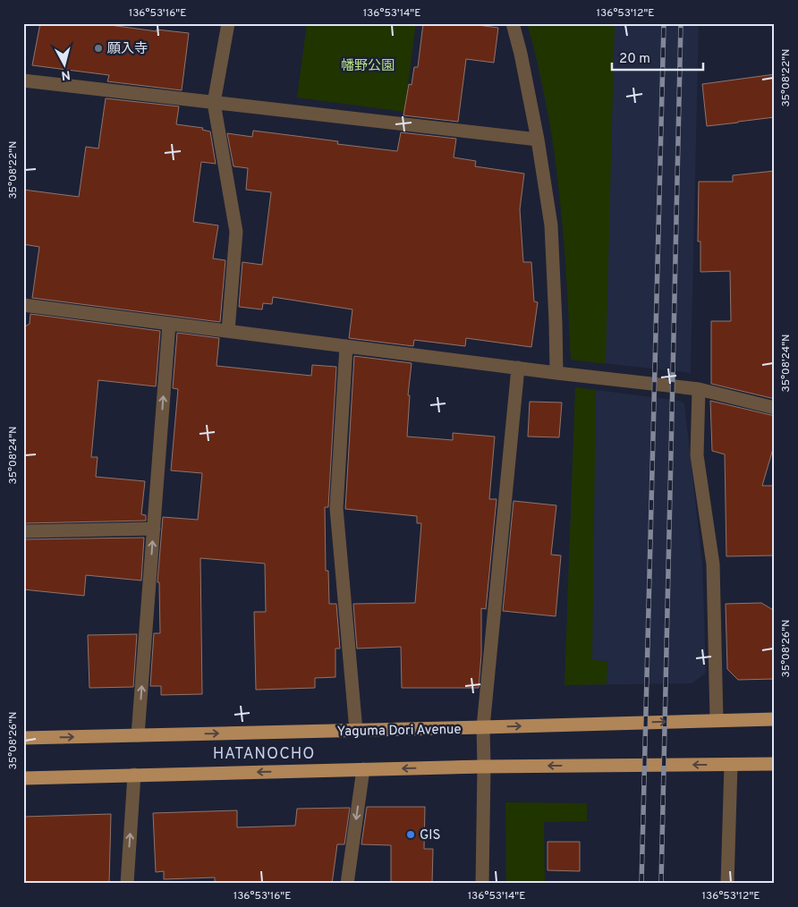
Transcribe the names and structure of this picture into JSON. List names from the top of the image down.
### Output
{
  "streets": {
    "main road": ["Yaguma Dori Avenue"]
  },
  "districts": ["HATANOCHO"],
  "parks": ["幡野公園"],
  "places": ["願入寺", "GIS"],
  "scale_bar": "20 m",
  "north": "bottom",
  "coordinates": [
    "136°53'16\"E",
    "136°53'14\"E",
    "136°53'12\"E",
    "35°08'22\"N",
    "35°08'24\"N",
    "35°08'26\"N"
  ]
}
